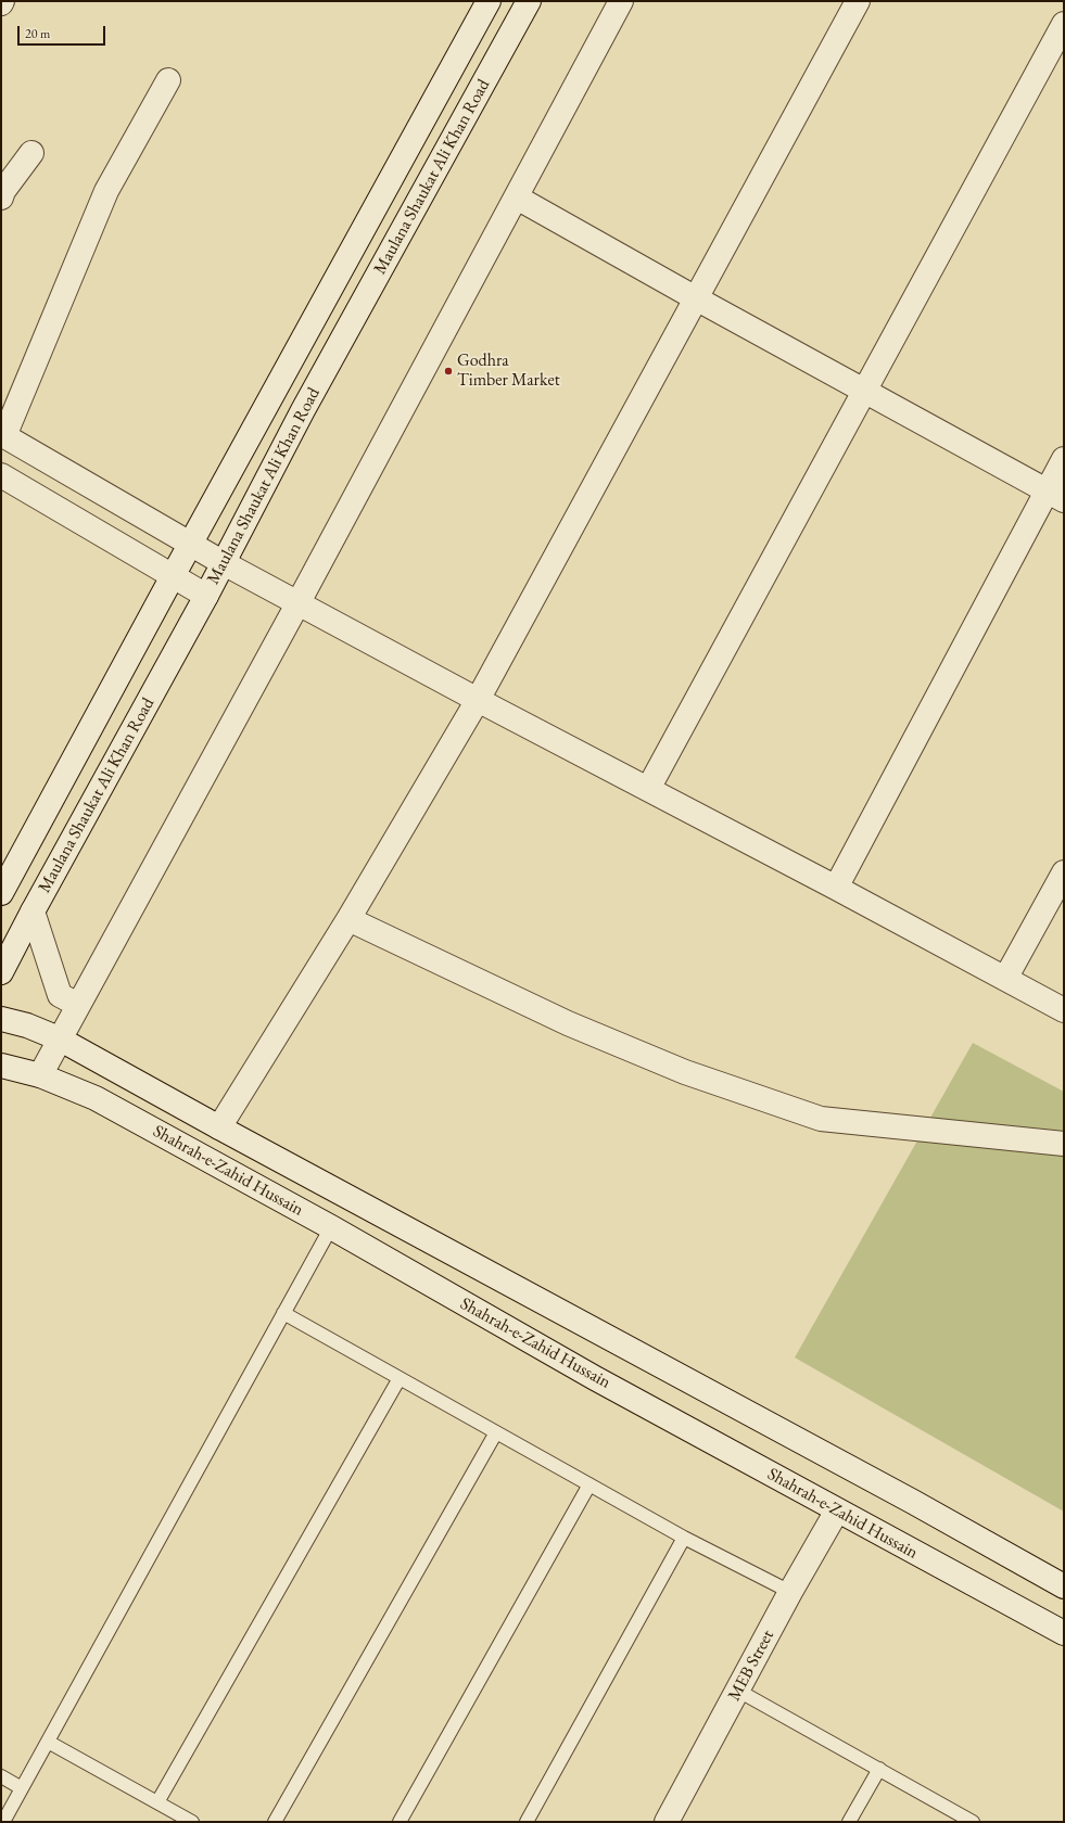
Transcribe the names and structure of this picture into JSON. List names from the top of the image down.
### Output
{
  "streets": {
    "street": ["Maulana Shaukat Ali Khan Road", "Shahrah-e-Zahid Hussain", "MEB Street"]
  },
  "crossings": [
    ["Shahrah-e-Zahid Hussain", "MEB Street"]
  ],
  "places": ["Godhra Timber Market"],
  "scale_bar": "20 m"
}
